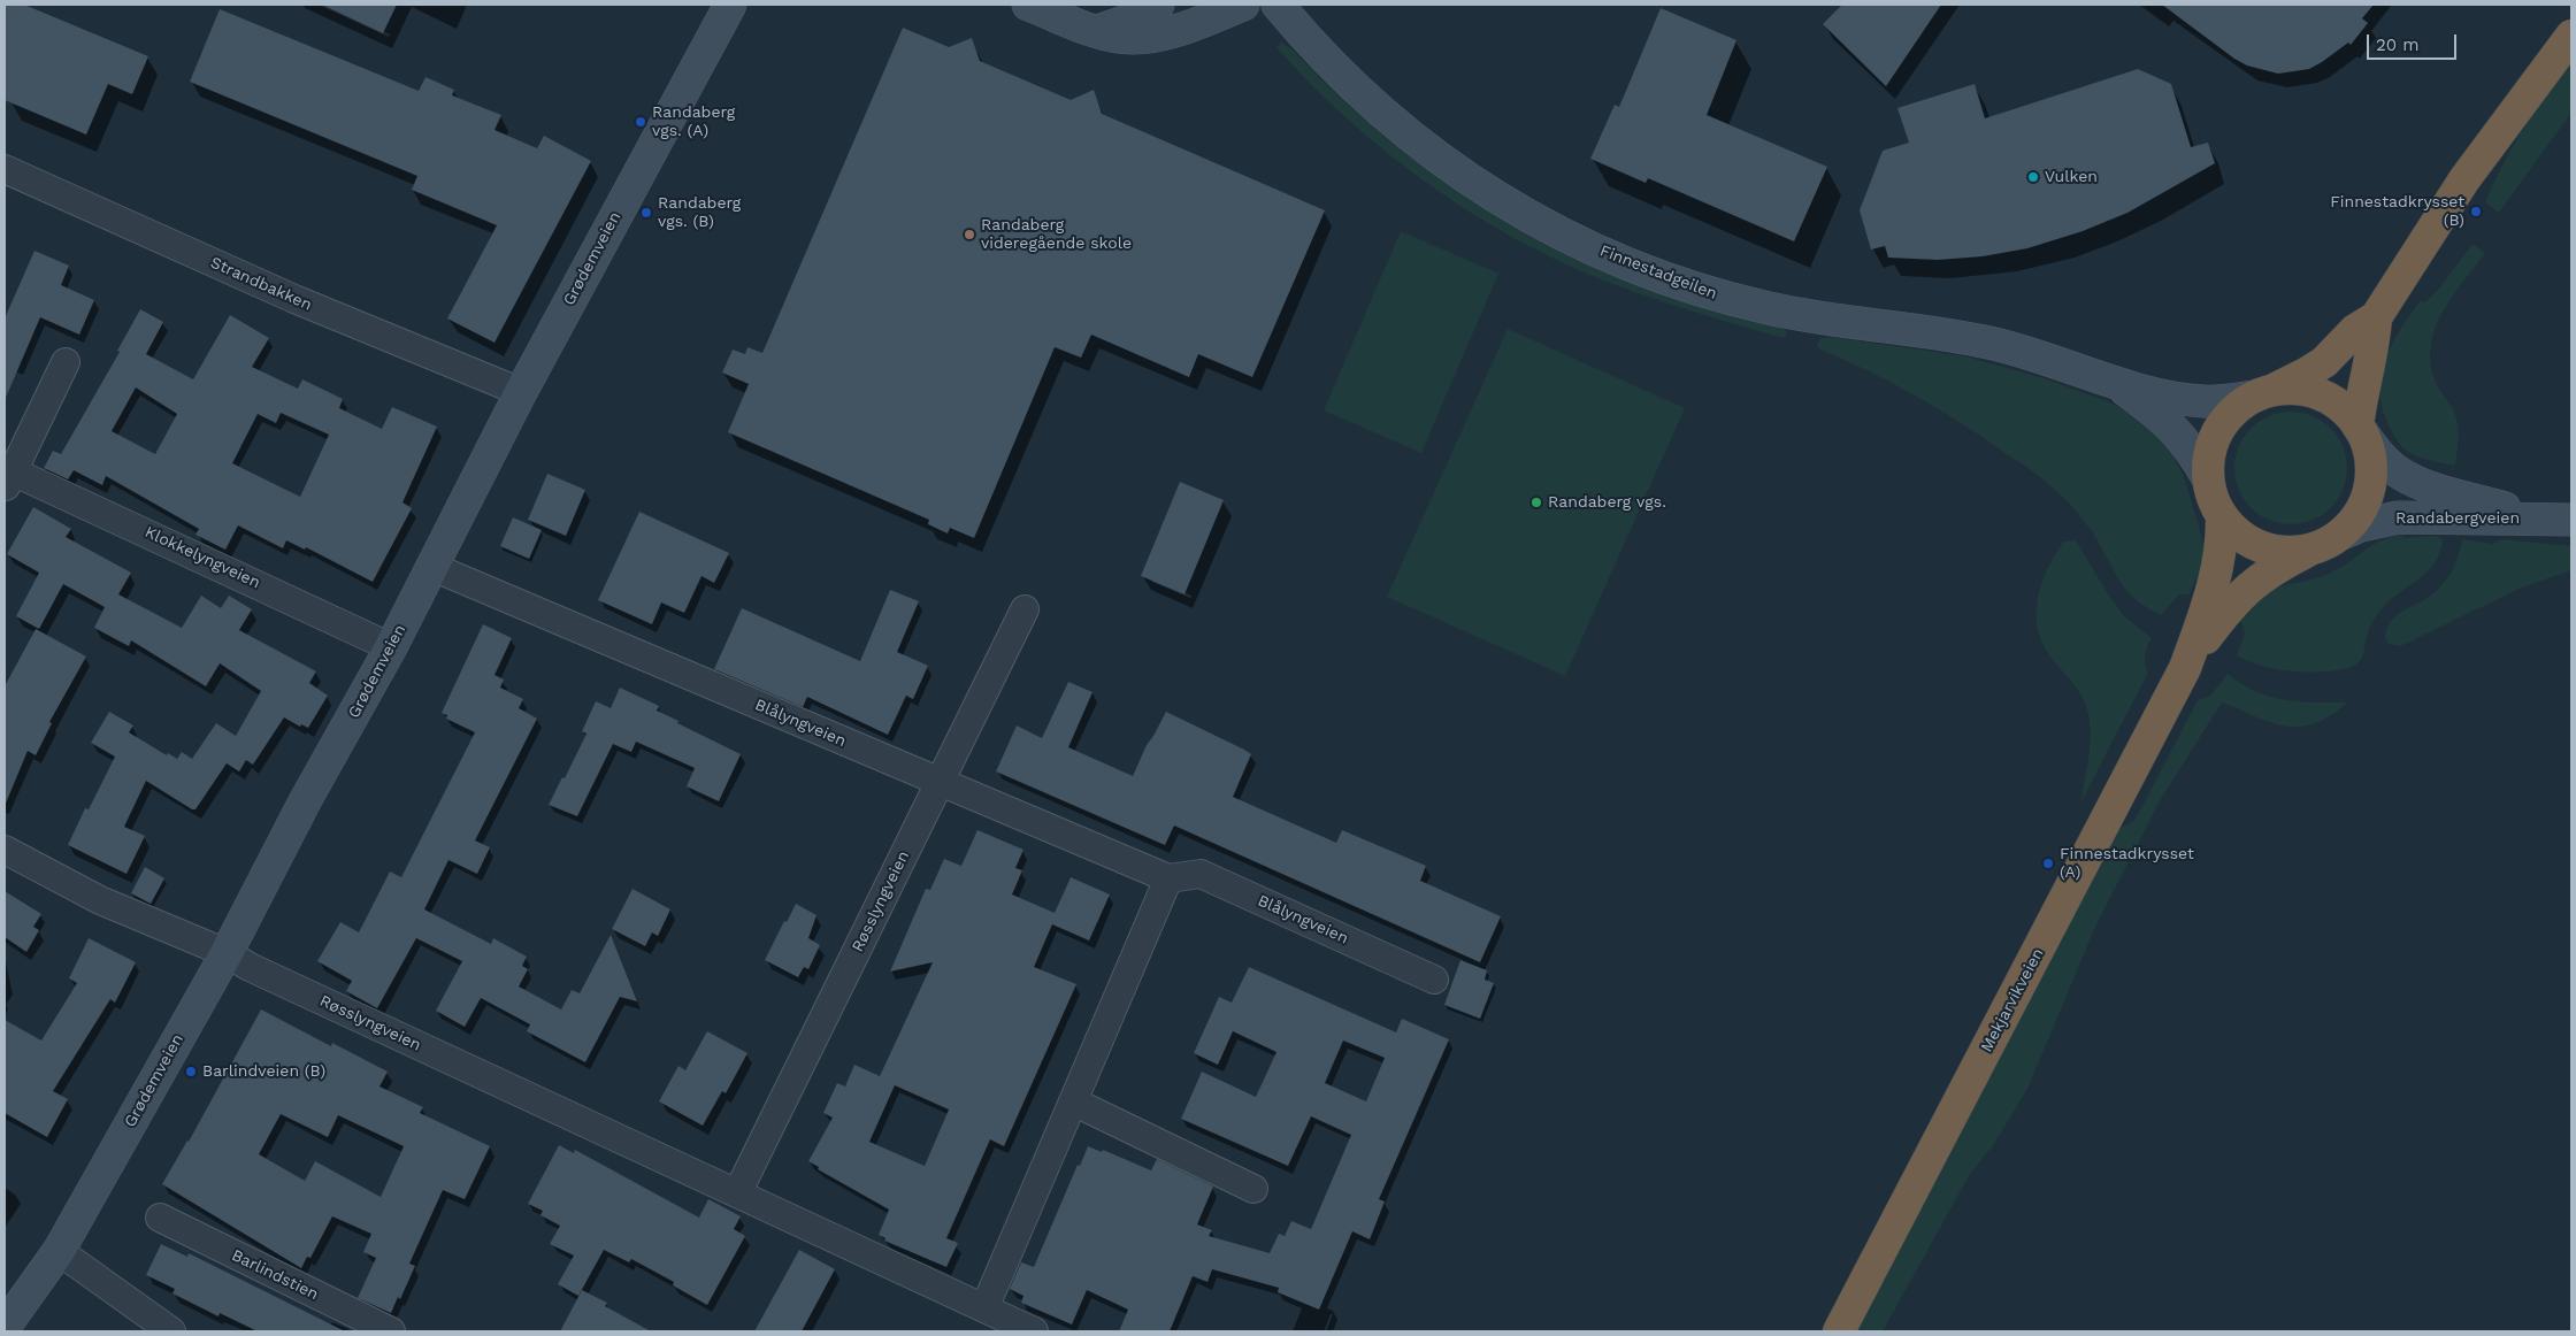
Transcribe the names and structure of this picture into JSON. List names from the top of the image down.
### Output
{
  "streets": {
    "highway": ["Mekjarvikveien"],
    "main road": ["Grødemveien", "Finnestadgeilen", "Randabergveien"],
    "street": [
      "Strandbakken",
      "Klokkelyngveien",
      "Blålyngveien",
      "Røsslyngveien",
      "Barlindstien"
    ]
  },
  "crossings": [
    ["Grødemveien", "Strandbakken"],
    ["Grødemveien", "Klokkelyngveien"],
    ["Grødemveien", "Blålyngveien"],
    ["Grødemveien", "Røsslyngveien"],
    ["Finnestadgeilen", "Randabergveien"],
    ["Finnestadgeilen", "Mekjarvikveien"],
    ["Randabergveien", "Mekjarvikveien"],
    ["Blålyngveien", "Røsslyngveien"]
  ],
  "places": [
    "Randaberg vgs. (A)",
    "Vulken",
    "Finnestadkrysset (B)",
    "Randaberg vgs. (B)",
    "Randaberg videregående skole",
    "Randaberg vgs.",
    "Finnestadkrysset (A)",
    "Barlindveien (B)"
  ],
  "scale_bar": "20 m"
}
